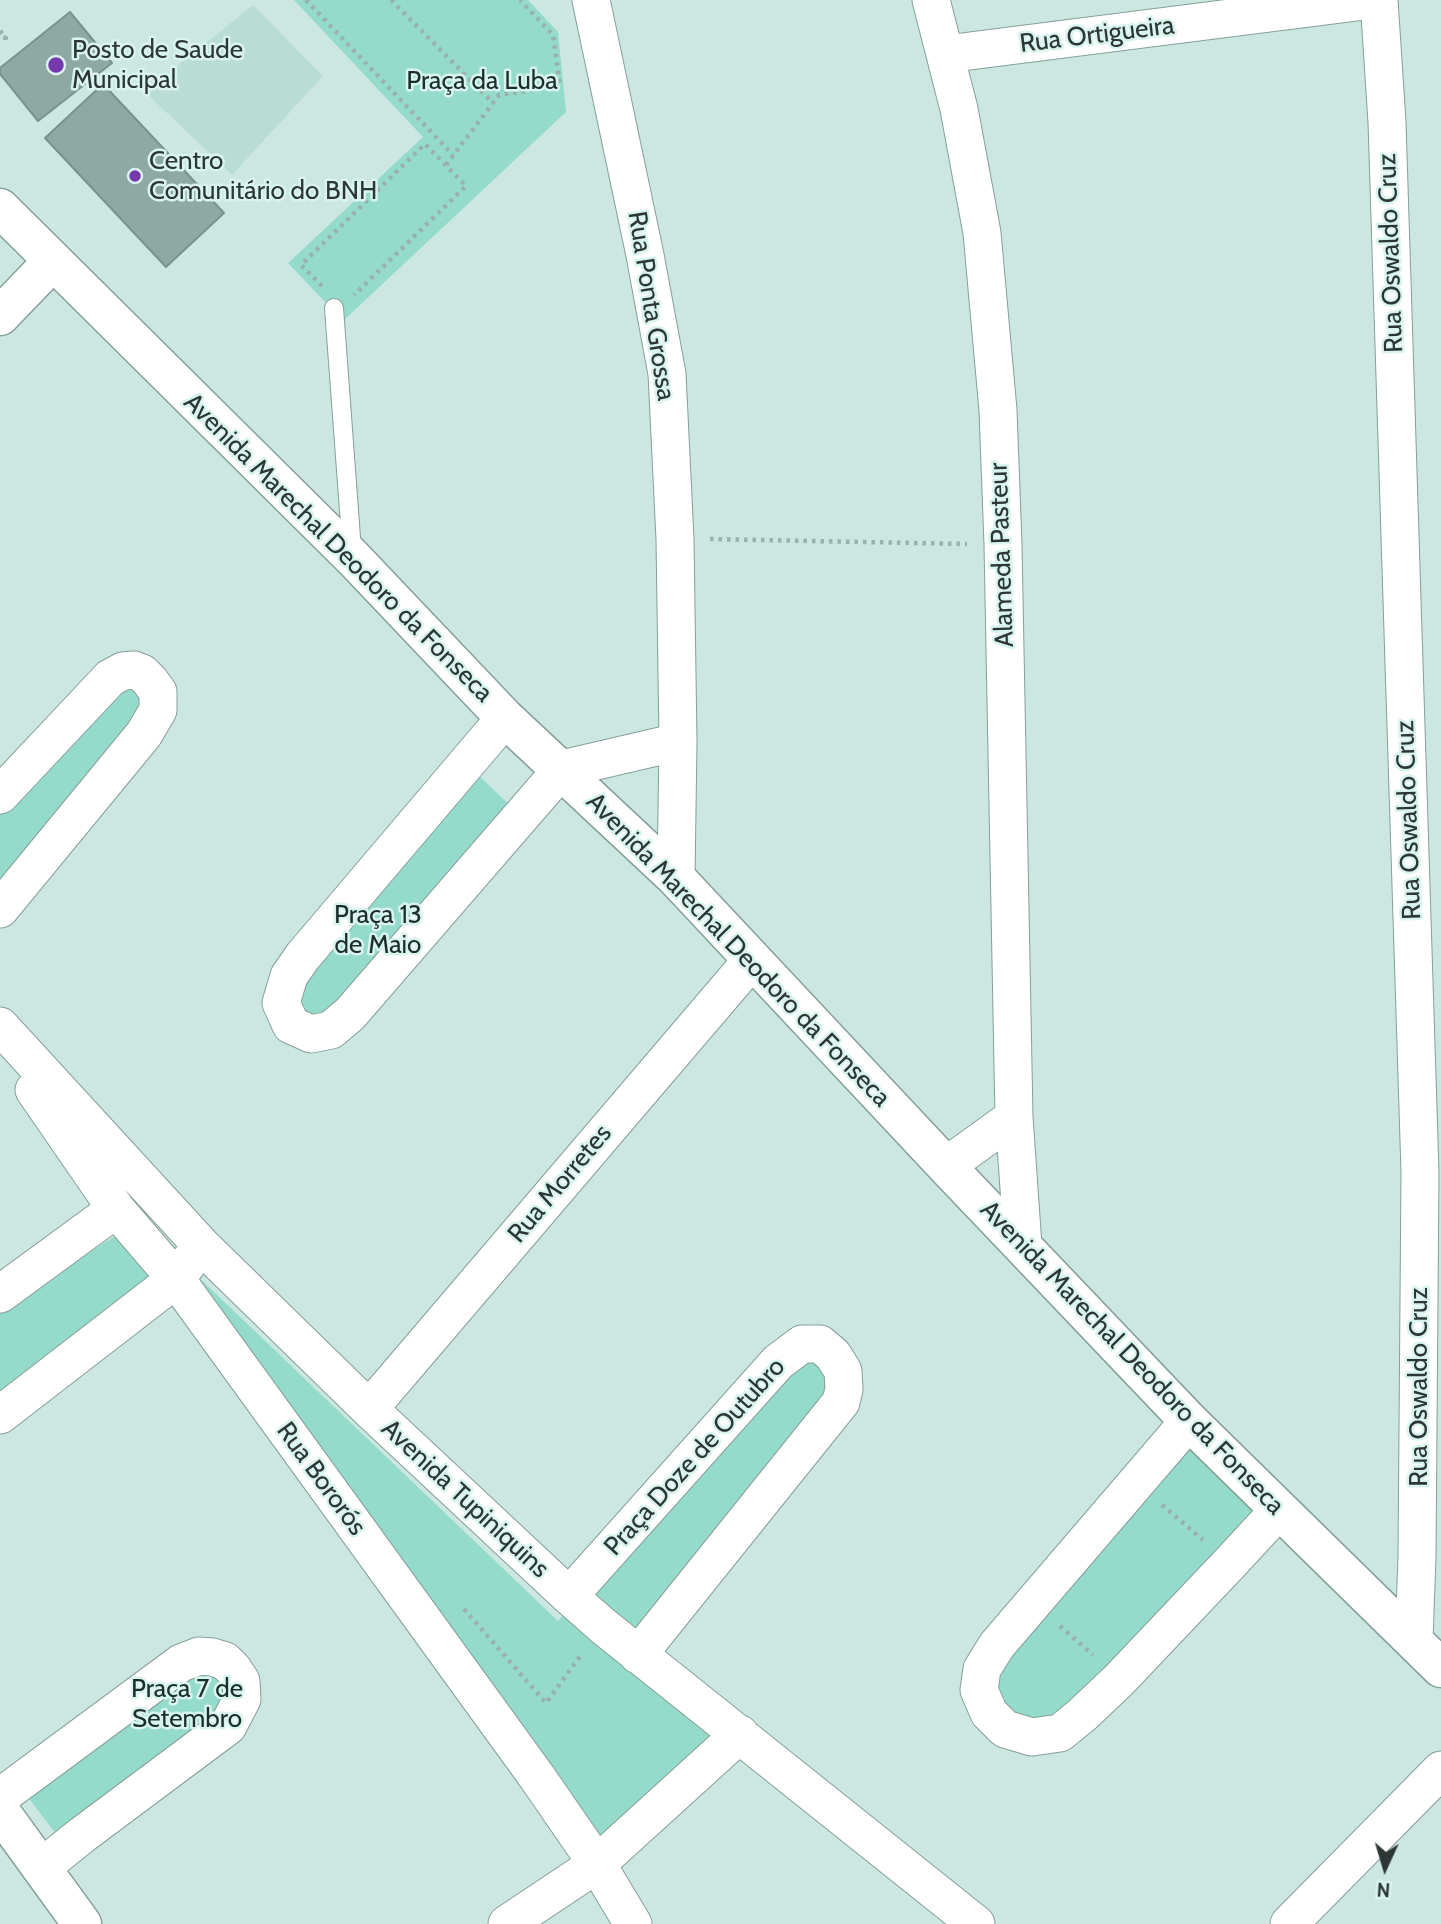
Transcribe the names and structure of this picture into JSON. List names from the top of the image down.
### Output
{
  "streets": {
    "street": [
      "Rua Ortigueira",
      "Rua Oswaldo Cruz",
      "Rua Ponta Grossa",
      "Avenida Marechal Deodoro da Fonseca",
      "Alameda Pasteur",
      "Rua Morretes",
      "Praça Doze de Outubro",
      "Rua Bororós",
      "Avenida Tupiniquins"
    ]
  },
  "crossings": [
    ["Rua Ortigueira", "Alameda Pasteur"],
    ["Rua Oswaldo Cruz", "Avenida Marechal Deodoro da Fonseca"],
    ["Rua Ponta Grossa", "Avenida Marechal Deodoro da Fonseca"],
    ["Avenida Marechal Deodoro da Fonseca", "Alameda Pasteur"],
    ["Avenida Marechal Deodoro da Fonseca", "Rua Morretes"],
    ["Rua Morretes", "Avenida Tupiniquins"],
    ["Praça Doze de Outubro", "Avenida Tupiniquins"]
  ],
  "parks": ["Praça da Luba", "Praça 13 de Maio", "Praça 7 de Setembro"],
  "places": ["Posto de Saude Municipal", "Centro Comunitário do BNH"],
  "north": "bottom"
}
